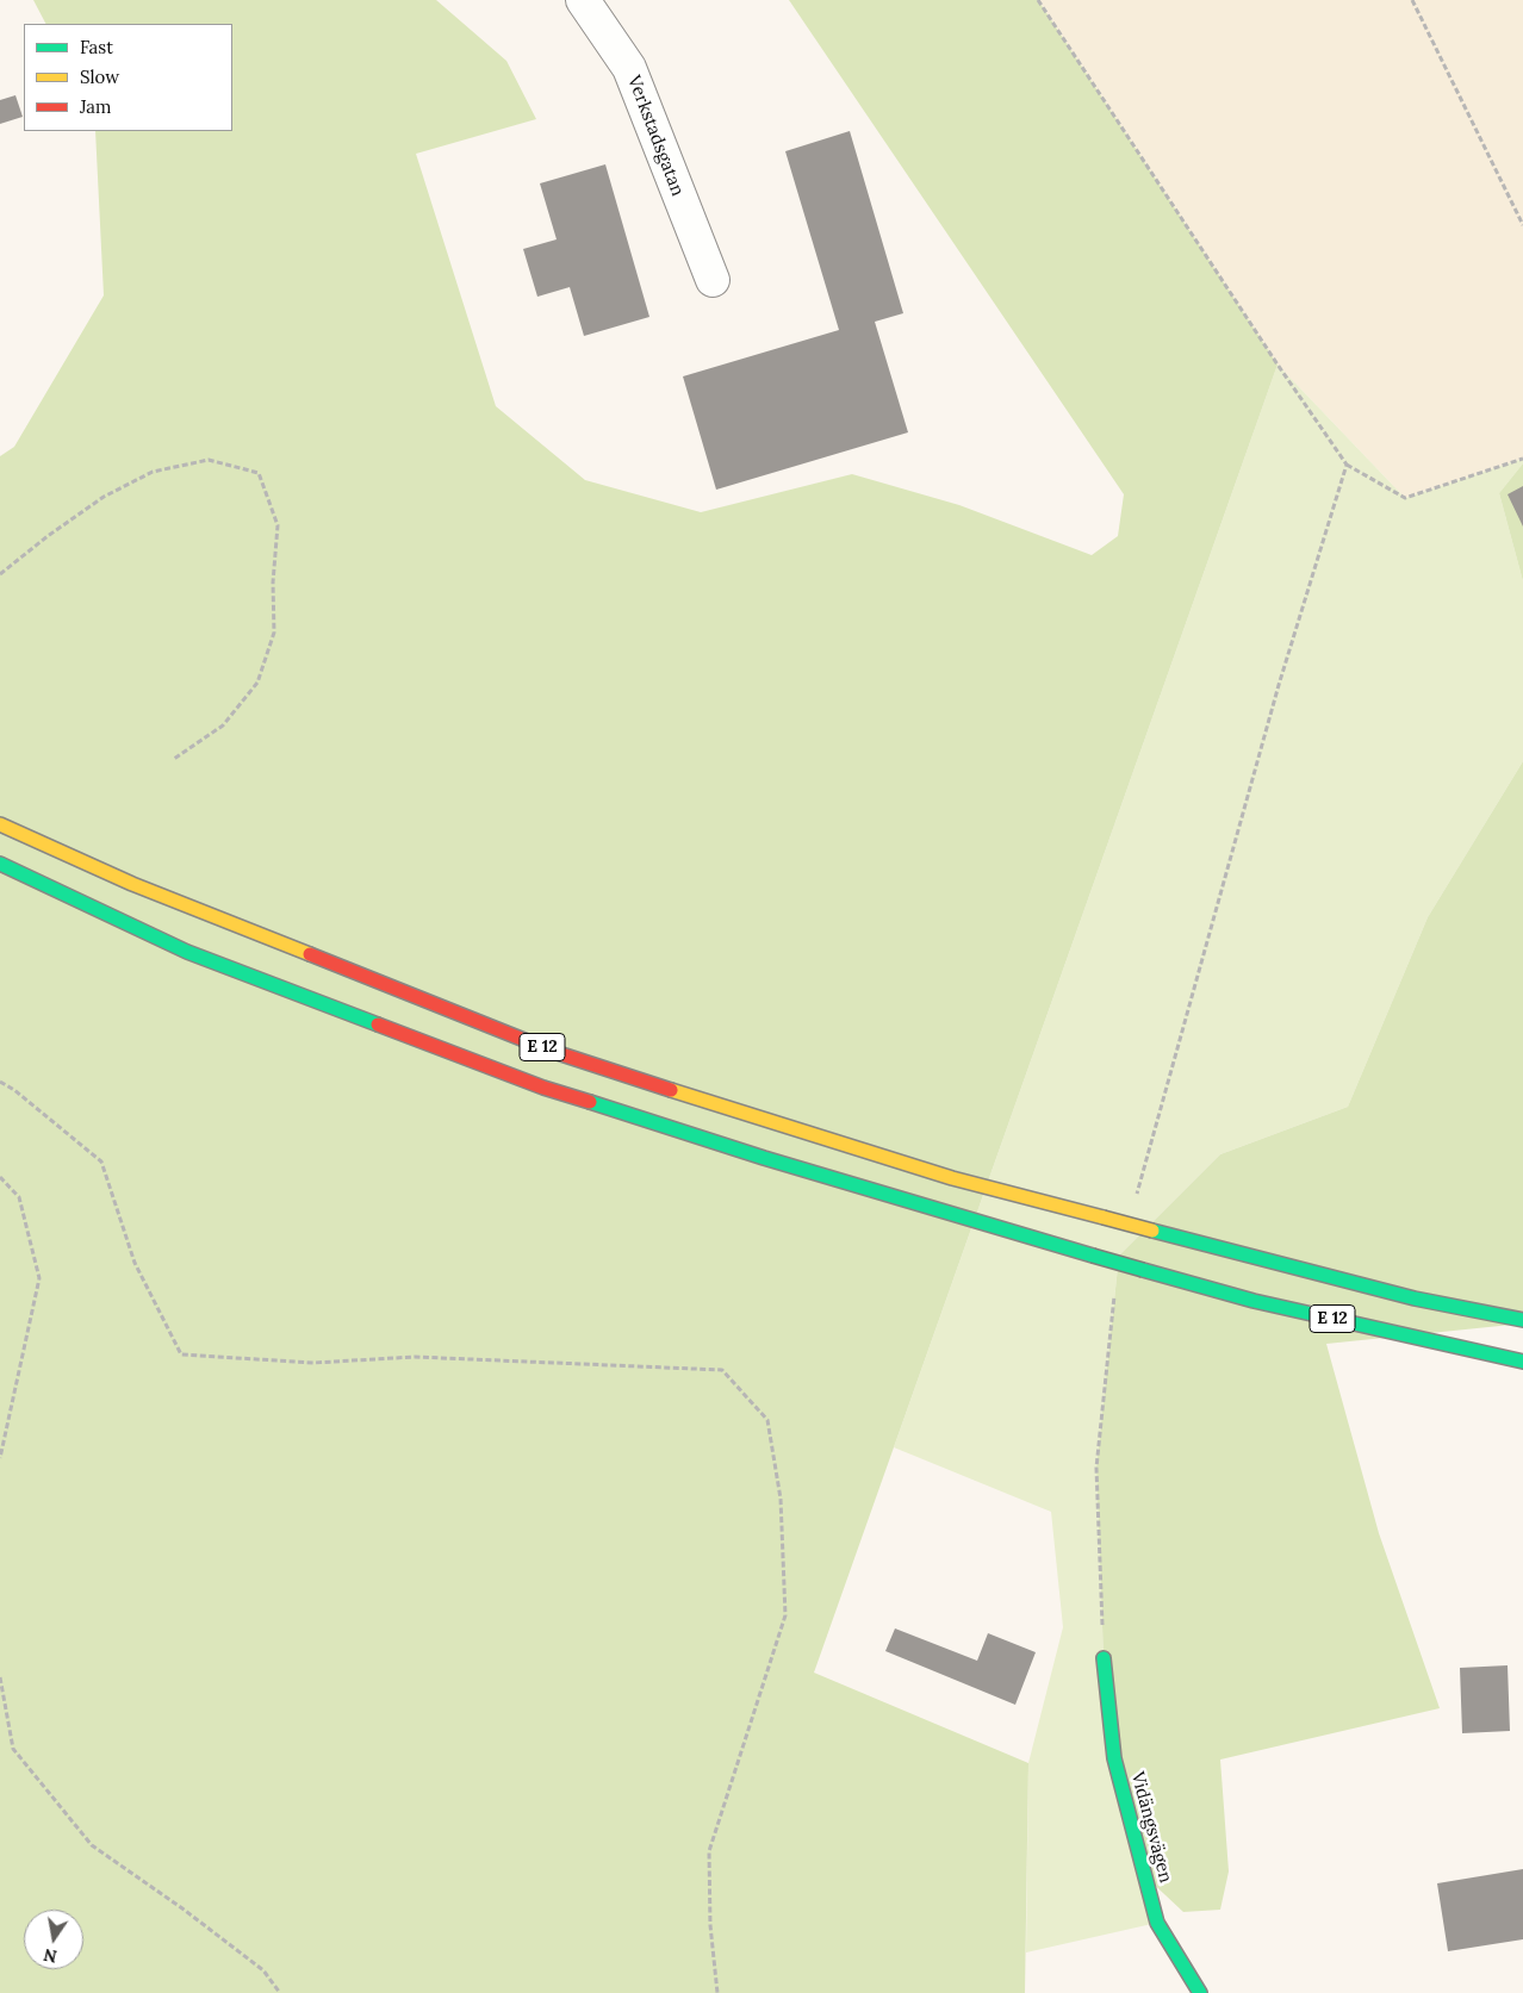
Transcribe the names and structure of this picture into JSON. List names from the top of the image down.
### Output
{
  "streets": {
    "main road": ["E 12", "Vidängsvägen"],
    "street": ["Verkstadsgatan"]
  },
  "legend": ["Fast", "Slow", "Jam"],
  "north": "bottom"
}
